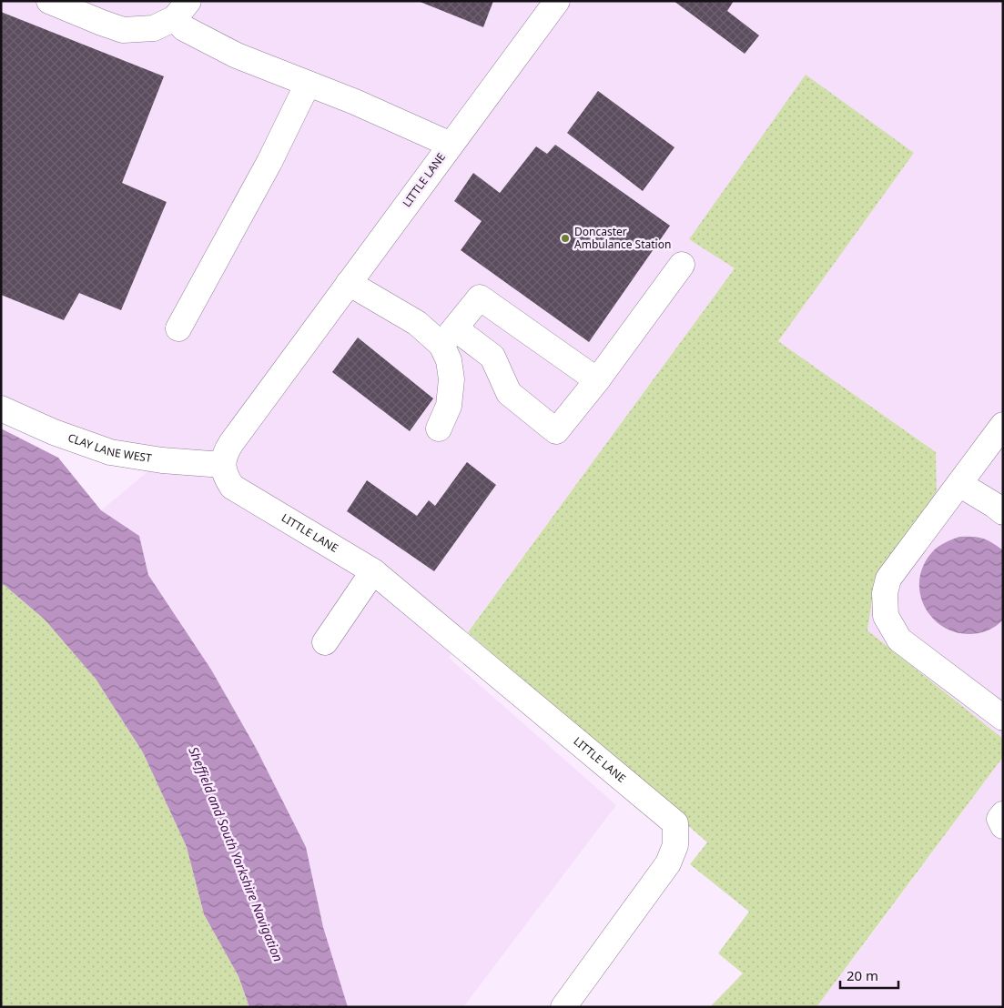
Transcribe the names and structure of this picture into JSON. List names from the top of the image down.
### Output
{
  "streets": {
    "street": ["LITTLE LANE", "CLAY LANE WEST"]
  },
  "crossings": [
    ["LITTLE LANE", "CLAY LANE WEST"]
  ],
  "water": ["Sheffield and South Yorkshire Navigation"],
  "places": ["Doncaster Ambulance Station"],
  "scale_bar": "20 m"
}
